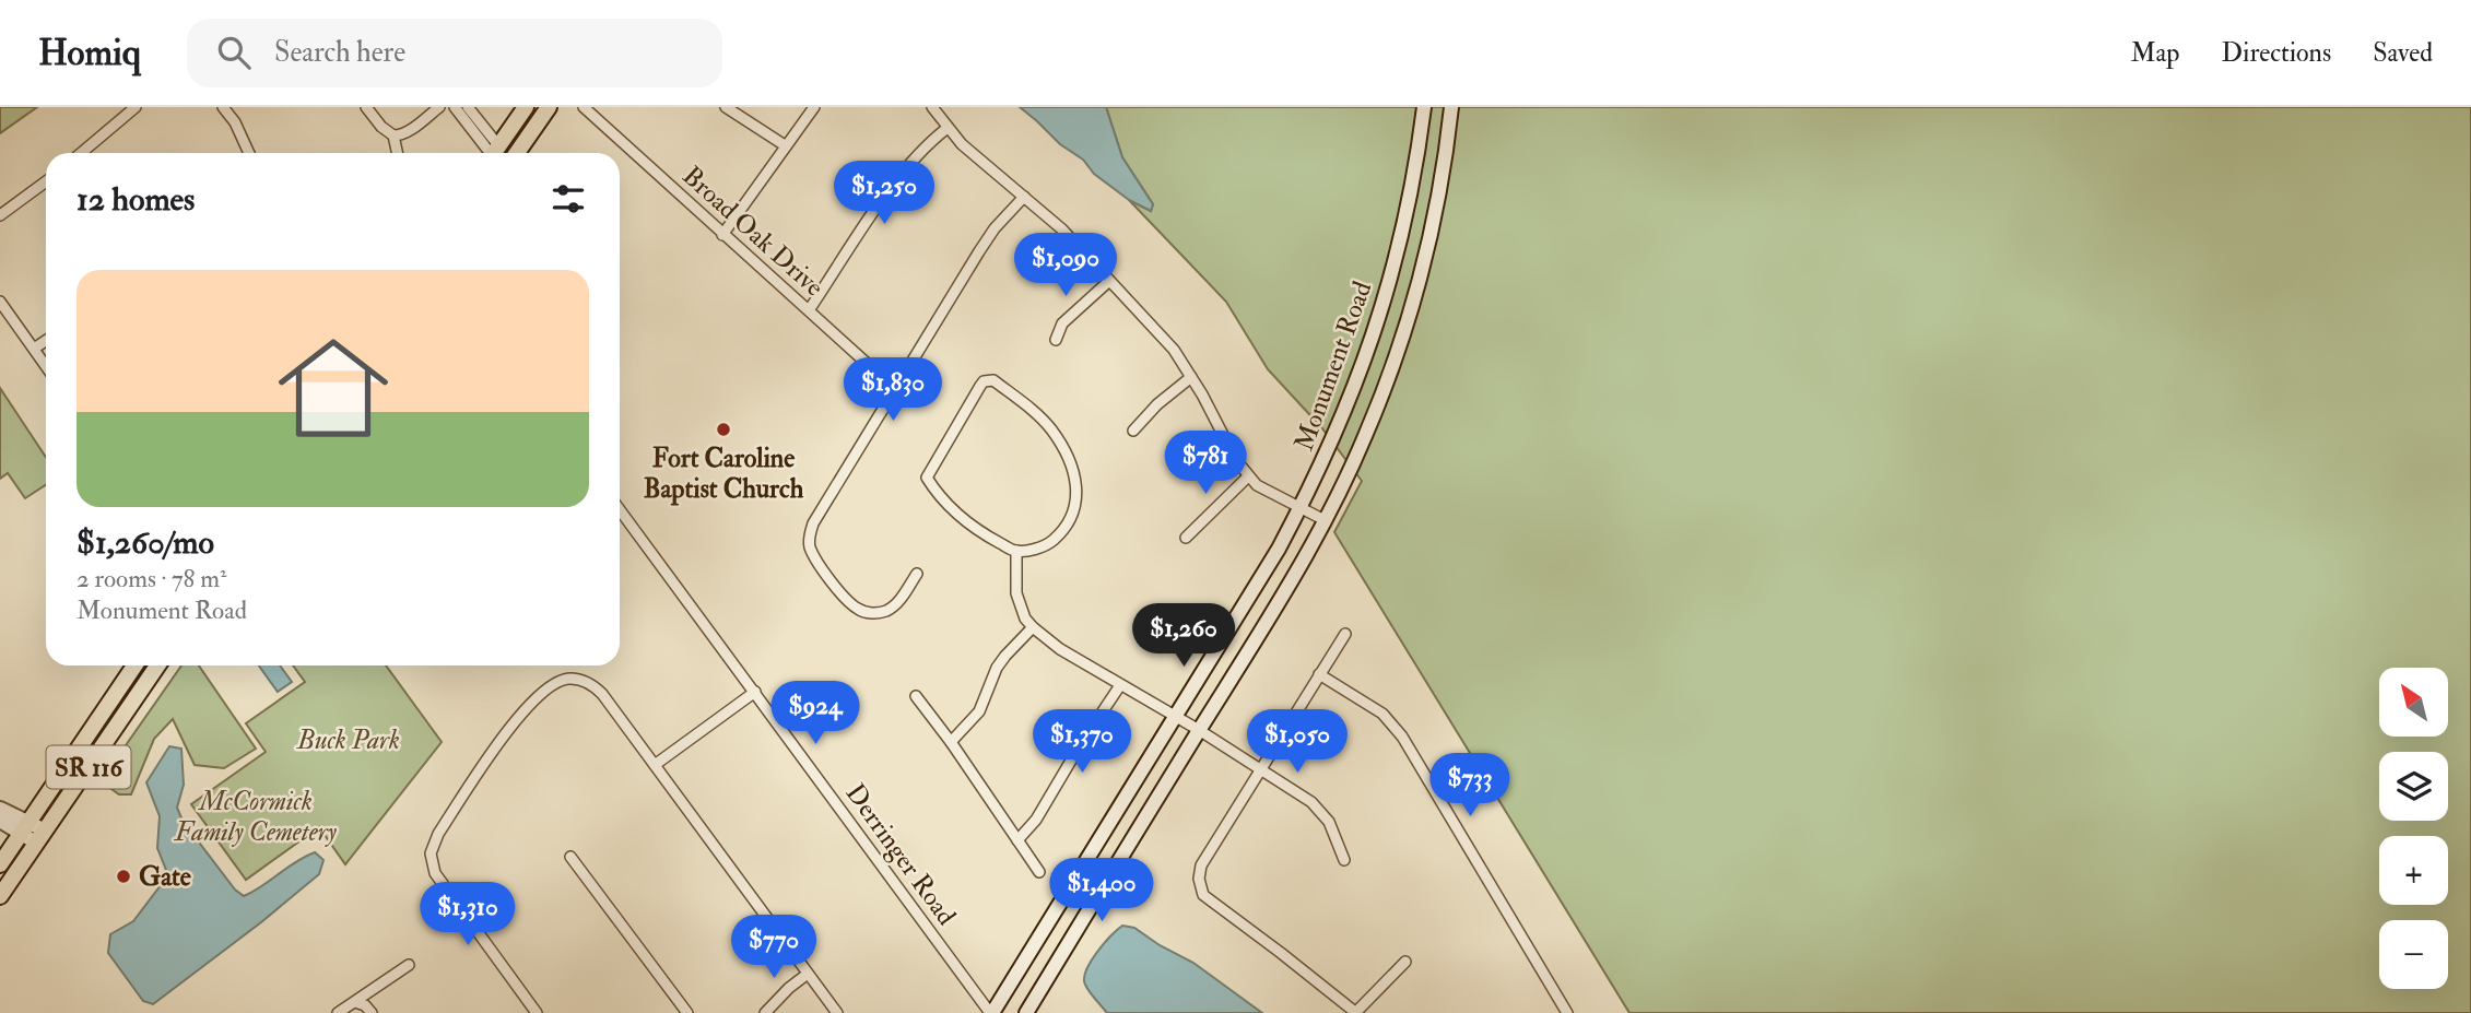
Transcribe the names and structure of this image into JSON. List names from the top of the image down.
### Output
{
  "streets": {
    "main road": ["Monument Road", "SR 116"],
    "street": ["Broad Oak Drive", "Derringer Road"]
  },
  "crossings": [
    ["Monument Road", "Derringer Road"]
  ],
  "parks": ["Buck Park", "McCormick Family Cemetery"],
  "places": ["Fort Caroline Baptist Church", "Gate"],
  "north": "top left",
  "page": {
    "header": "Homiq",
    "search": "Search here",
    "nav": ["Map", "Directions", "Saved"],
    "heading": "12 homes",
    "price": [
      "$1,250",
      "$1,090",
      "$1,830",
      "$781",
      "$1,260",
      "$924",
      "$1,370",
      "$1,050",
      "$733",
      "$1,400",
      "$1,310",
      "$770"
    ],
    "list": [
      {
        "name": "$1,260/mo",
        "note": "2 rooms · 78 m² · Monument Road"
      }
    ],
    "map_buttons": ["+", "−"]
  }
}
